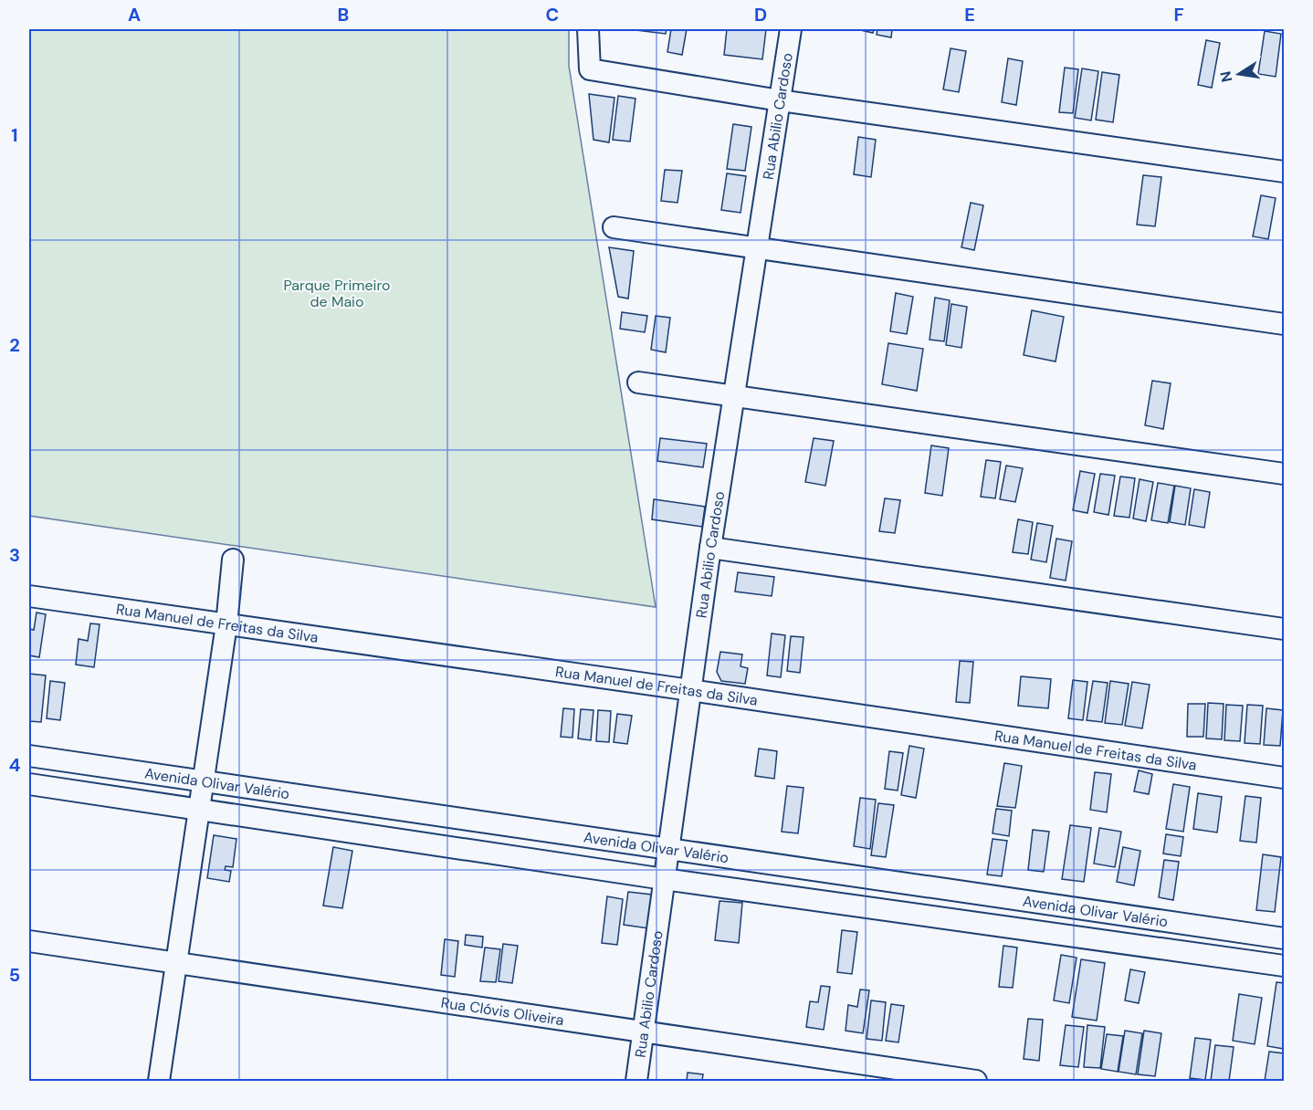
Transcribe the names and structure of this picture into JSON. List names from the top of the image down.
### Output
{
  "streets": {
    "street": [
      "Rua Abilio Cardoso",
      "Rua Manuel de Freitas da Silva",
      "Avenida Olivar Valério",
      "Rua Clóvis Oliveira"
    ]
  },
  "crossings": [
    ["Rua Abilio Cardoso", "Rua Manuel de Freitas da Silva"],
    ["Rua Abilio Cardoso", "Avenida Olivar Valério"],
    ["Rua Abilio Cardoso", "Rua Clóvis Oliveira"]
  ],
  "parks": ["Parque Primeiro de Maio"],
  "north": "left",
  "grid": {
    "columns": [
      "A",
      "B",
      "C",
      "D",
      "E",
      "F"
    ],
    "rows": [
      "1",
      "2",
      "3",
      "4",
      "5"
    ]
  }
}
